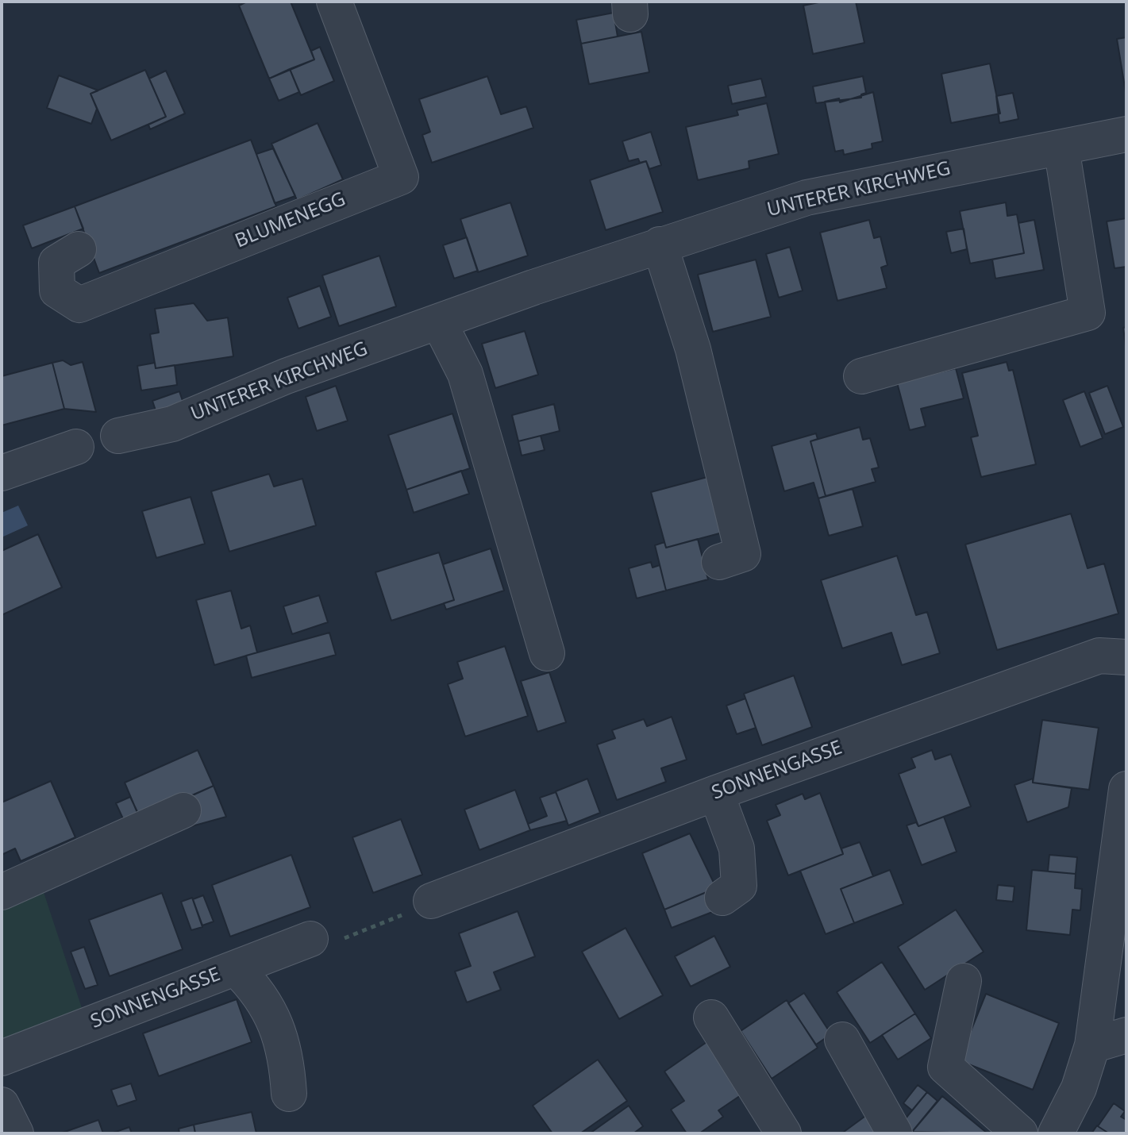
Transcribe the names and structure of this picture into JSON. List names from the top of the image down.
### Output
{
  "streets": {
    "street": ["UNTERER KIRCHWEG", "BLUMENEGG", "SONNENGASSE"]
  }
}
